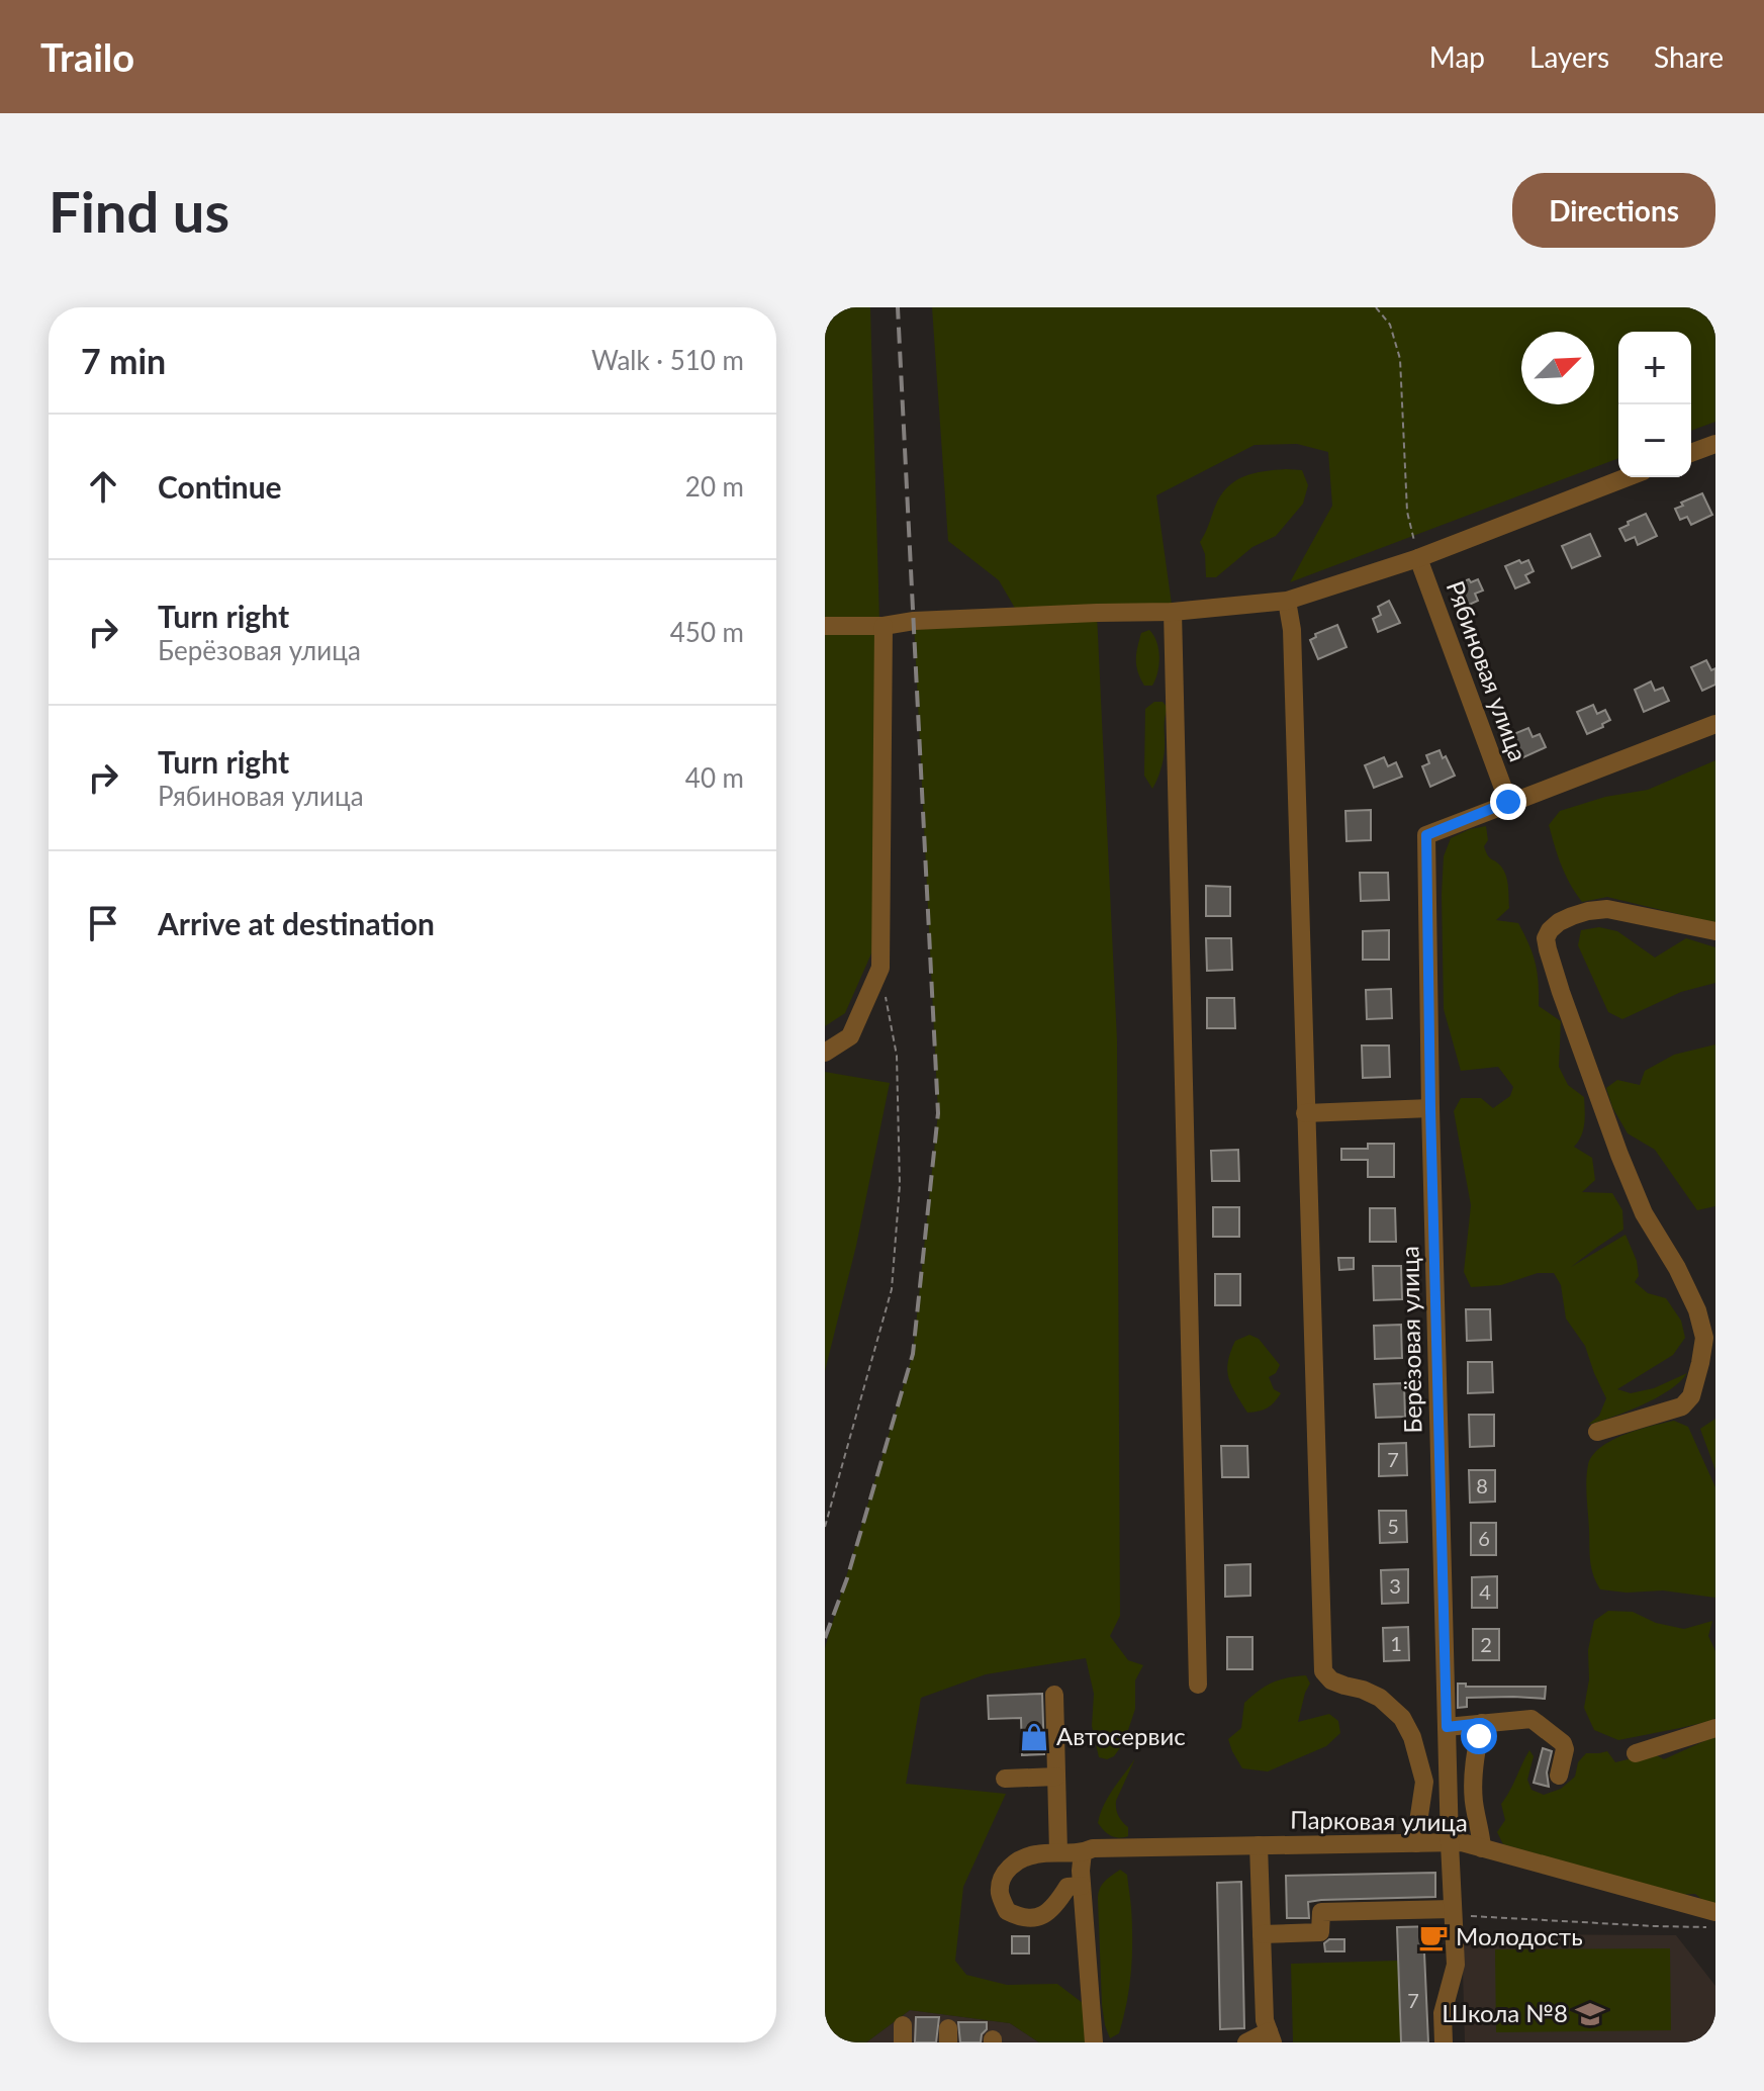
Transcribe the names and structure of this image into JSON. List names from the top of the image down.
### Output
{
  "streets": {
    "street": ["Рябиновая улица", "Берёзовая улица", "Парковая улица"]
  },
  "crossings": [
    ["Рябиновая улица", "Берёзовая улица"],
    ["Берёзовая улица", "Парковая улица"]
  ],
  "places": {
    "shop": ["Автосервис"],
    "cafe": ["Молодость"],
    "school or university": ["Школа №8"]
  },
  "house_numbers": [
    "7",
    "8",
    "5",
    "6",
    "3",
    "4",
    "1",
    "2",
    "7"
  ],
  "north": "top right",
  "page": {
    "header": "Trailo",
    "nav": ["Map", "Layers", "Share"],
    "buttons": "Directions",
    "title": "Find us",
    "heading": ["7 min", "Walk · 510 m"],
    "map_buttons": ["+", "−"],
    "list": [
      ["Continue", "20 m"],
      ["Turn right", "Берёзовая улица", "450 m"],
      ["Turn right", "Рябиновая улица", "40 m"],
      "Arrive at destination"
    ]
  }
}
